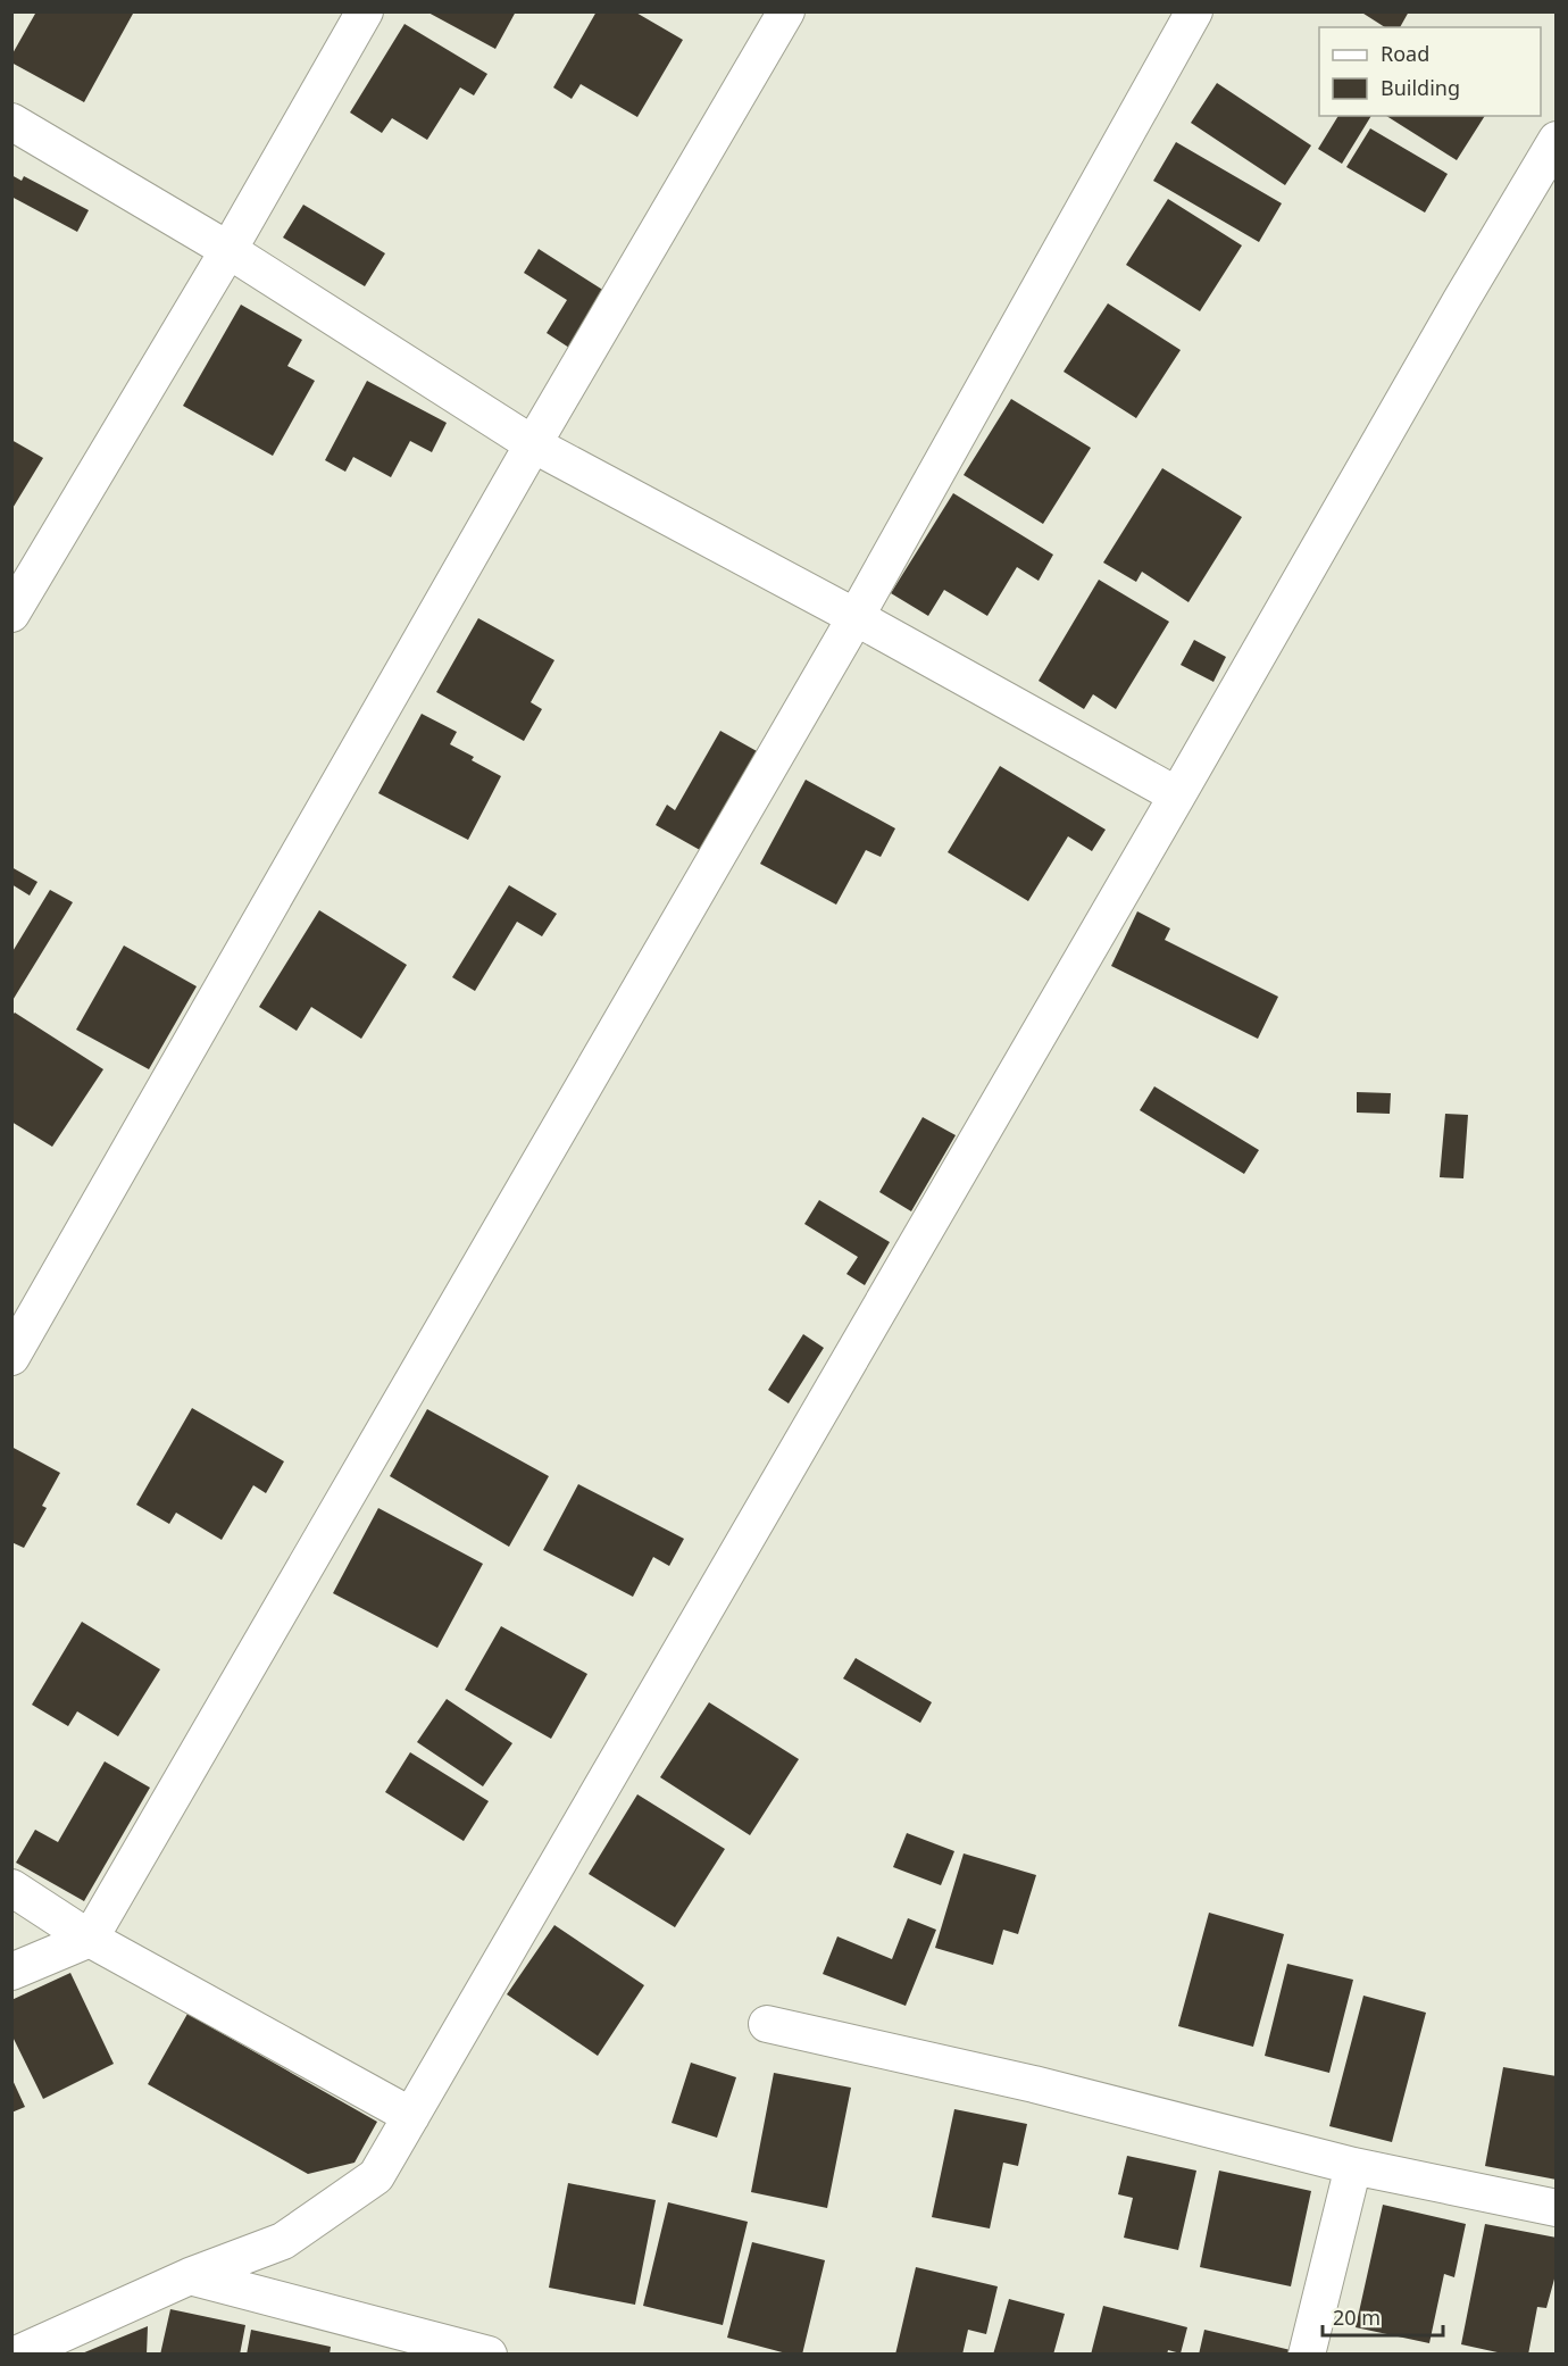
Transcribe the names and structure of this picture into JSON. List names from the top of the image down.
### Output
{
  "legend": ["Road", "Building"],
  "scale_bar": "20 m"
}
